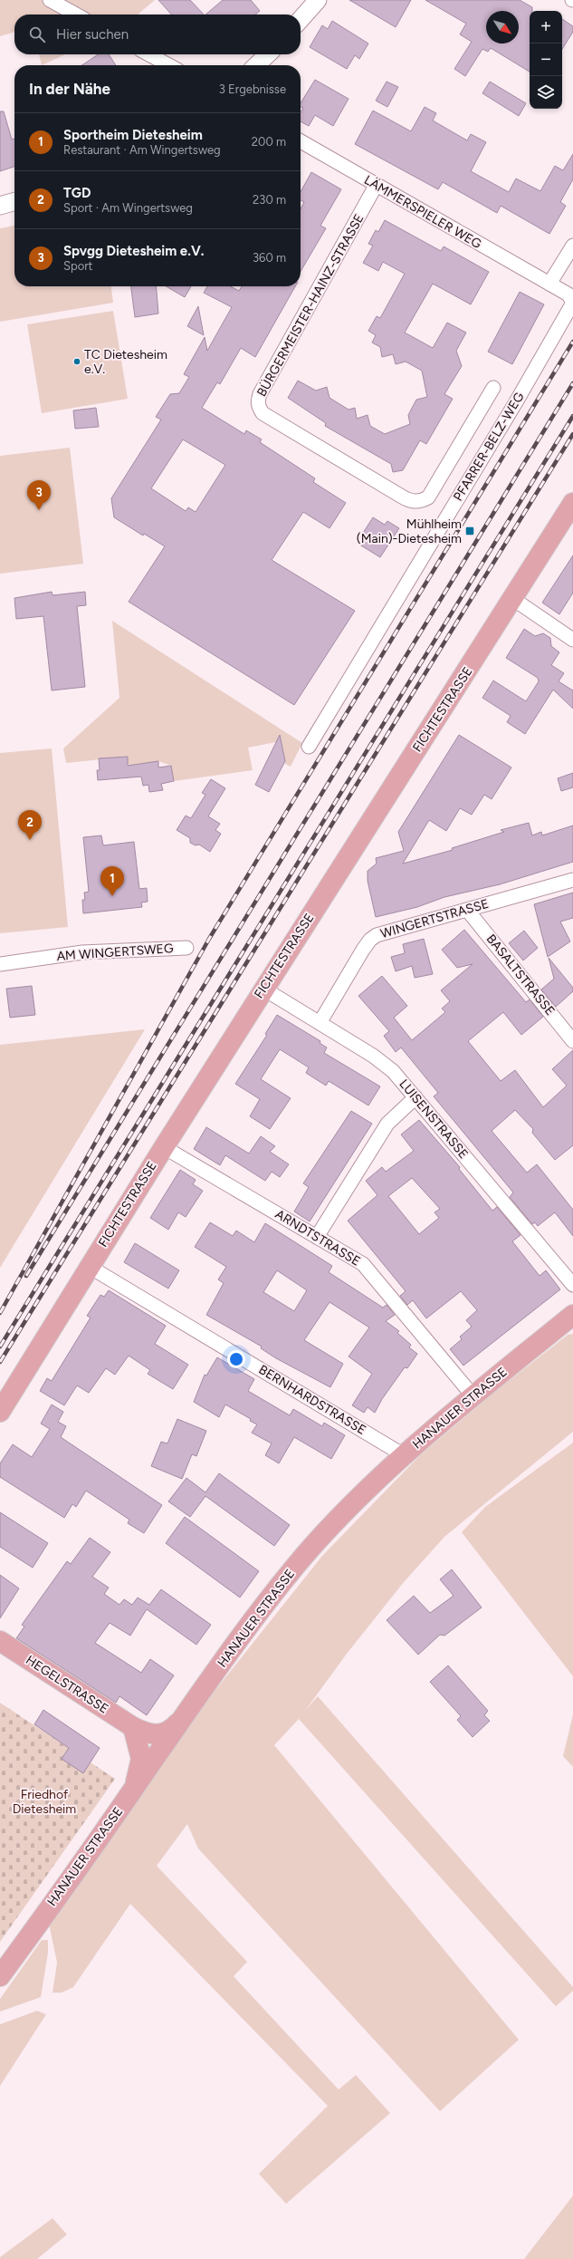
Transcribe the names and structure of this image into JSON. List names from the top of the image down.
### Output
{
  "streets": {
    "main road": ["FICHTESTRASSE", "HANAUER STRASSE", "HEGELSTRASSE"],
    "street": [
      "LÄMMERSPIELER WEG",
      "BÜRGERMEISTER-HAINZ-STRASSE",
      "PFARRER-BELZ-WEG",
      "WINGERTSTRASSE",
      "AM WINGERTSWEG",
      "BASALTSTRASSE",
      "LUISENSTRASSE",
      "ARNDTSTRASSE",
      "BERNHARDSTRASSE"
    ]
  },
  "crossings": [
    ["LÄMMERSPIELER WEG", "BÜRGERMEISTER-HAINZ-STRASSE"],
    ["LÄMMERSPIELER WEG", "PFARRER-BELZ-WEG"],
    ["FICHTESTRASSE", "LUISENSTRASSE"],
    ["FICHTESTRASSE", "ARNDTSTRASSE"],
    ["FICHTESTRASSE", "BERNHARDSTRASSE"],
    ["WINGERTSTRASSE", "BASALTSTRASSE"],
    ["WINGERTSTRASSE", "LUISENSTRASSE"],
    ["ARNDTSTRASSE", "HANAUER STRASSE"],
    ["BERNHARDSTRASSE", "HANAUER STRASSE"],
    ["HANAUER STRASSE", "HEGELSTRASSE"]
  ],
  "parks": ["Friedhof Dietesheim"],
  "places": {
    "other": ["TC Dietesheim e.V."],
    "transit": ["Mühlheim (Main)-Dietesheim"]
  },
  "north": "bottom right",
  "page": {
    "map_buttons": ["+", "−"],
    "search": "Hier suchen",
    "heading": ["In der Nähe", "3 Ergebnisse"],
    "list": [
      {
        "mark": "1",
        "name": "Sportheim Dietesheim",
        "note": "Restaurant · Am Wingertsweg",
        "value": "200 m"
      },
      {
        "mark": "2",
        "name": "TGD",
        "note": "Sport · Am Wingertsweg",
        "value": "230 m"
      },
      {
        "mark": "3",
        "name": "Spvgg Dietesheim e.V.",
        "note": "Sport",
        "value": "360 m"
      }
    ],
    "pins": ["3", "2", "1"]
  }
}
